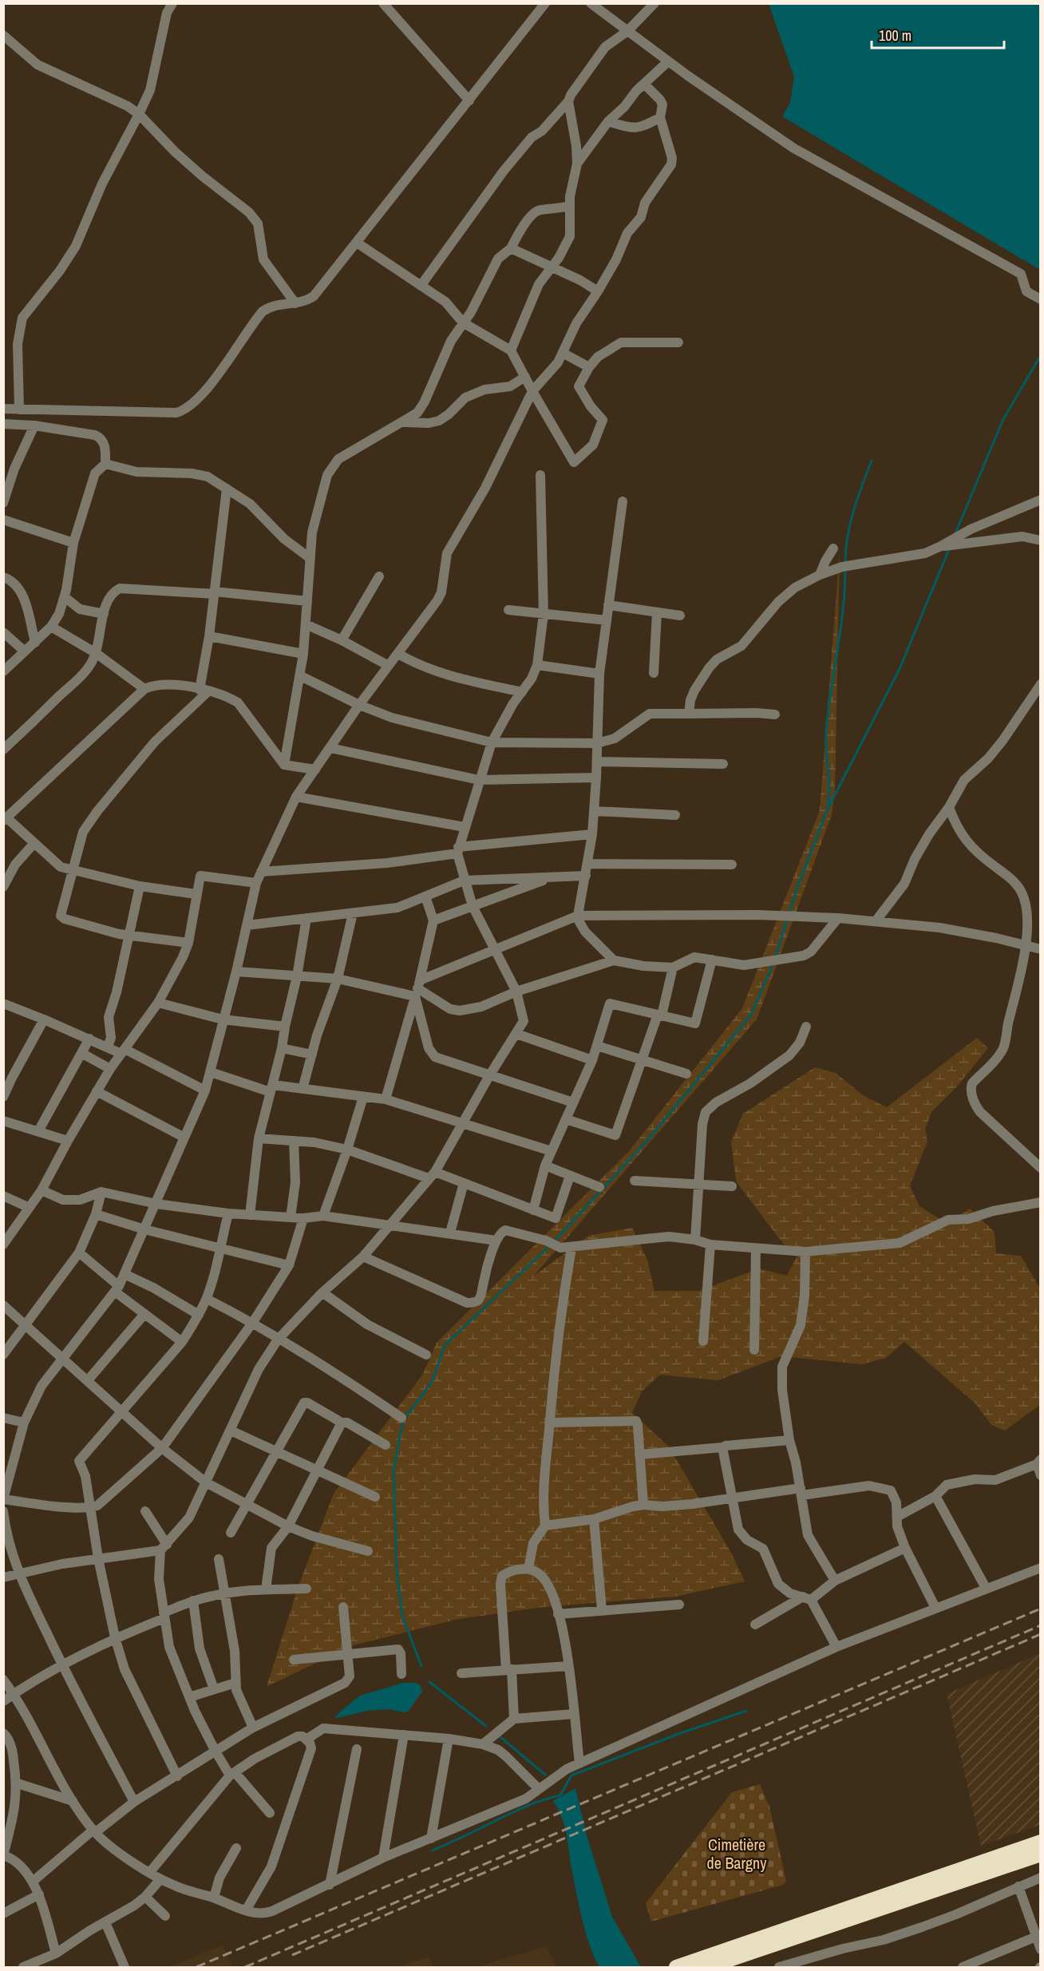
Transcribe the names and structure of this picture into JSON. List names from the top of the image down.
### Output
{
  "parks": ["Cimetière de Bargny"],
  "scale_bar": "100 m"
}
